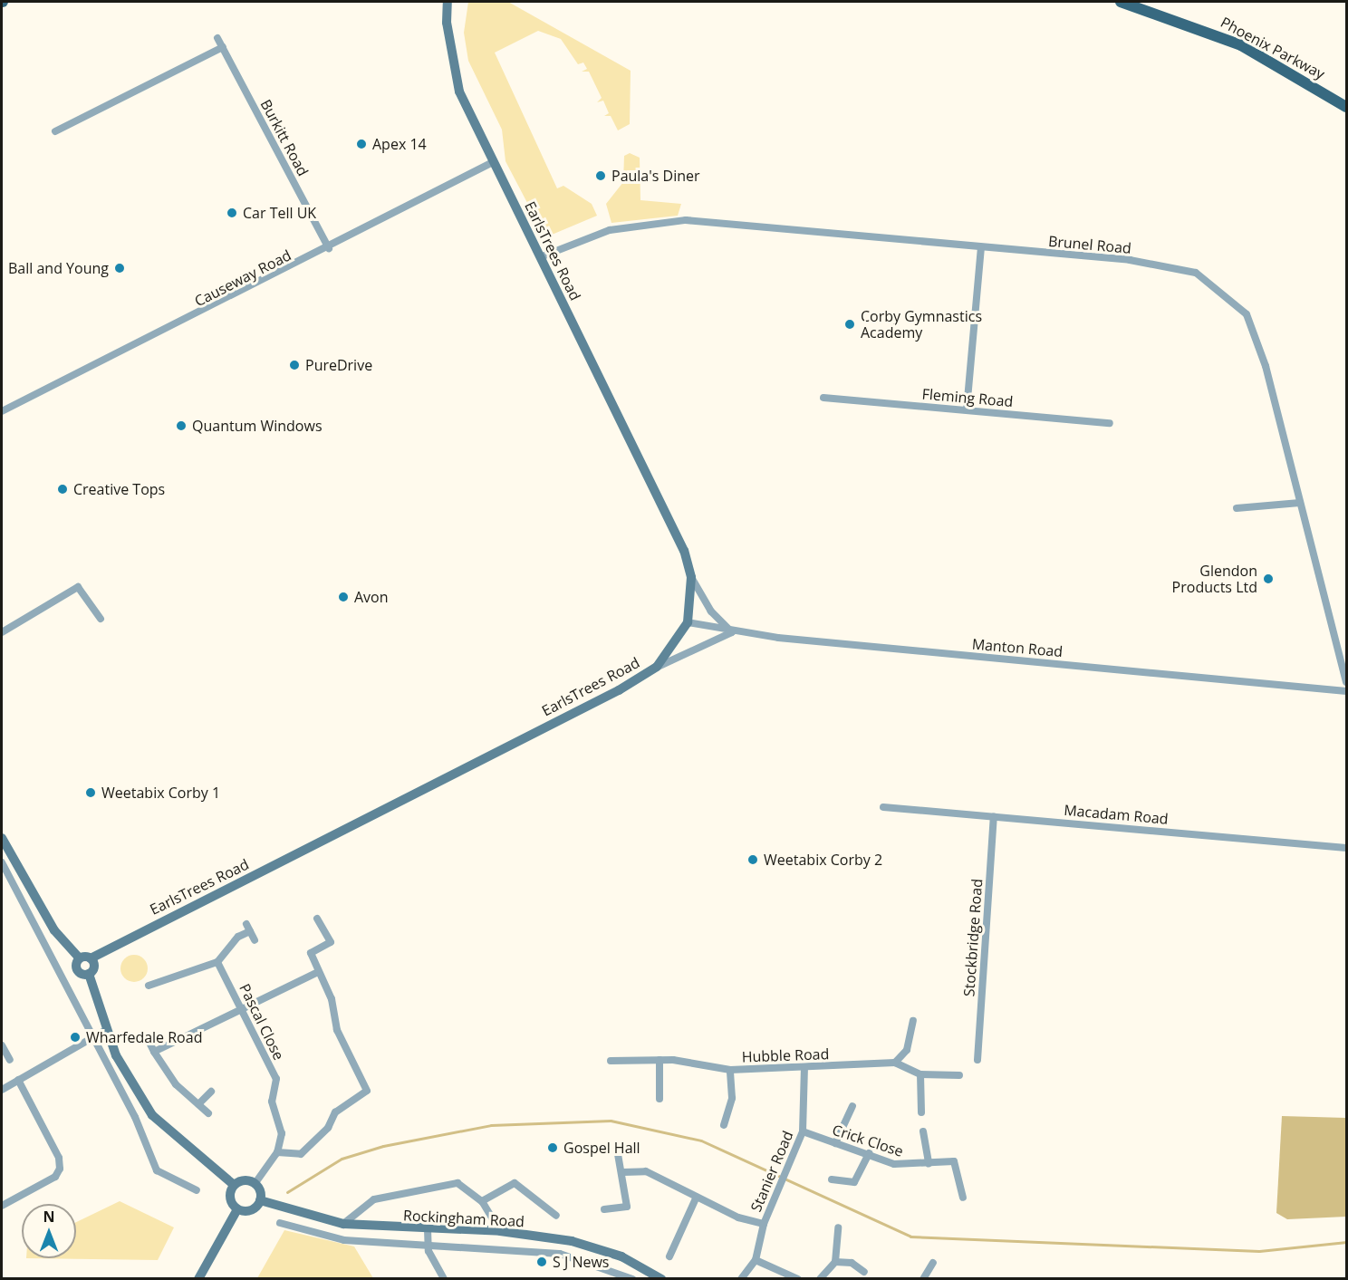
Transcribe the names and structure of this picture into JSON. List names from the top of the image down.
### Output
{
  "streets": {
    "main road": ["Phoenix Parkway"],
    "street": [
      "Burkitt Road",
      "Brunel Road",
      "EarlsTrees Road",
      "Causeway Road",
      "Fleming Road",
      "Manton Road",
      "Macadam Road",
      "Stockbridge Road",
      "Pascal Close",
      "Hubble Road",
      "Crick Close",
      "Stanier Road",
      "Rockingham Road"
    ]
  },
  "crossings": [
    ["Burkitt Road", "Causeway Road"],
    ["Brunel Road", "EarlsTrees Road"],
    ["EarlsTrees Road", "Causeway Road"],
    ["EarlsTrees Road", "Manton Road"],
    ["Macadam Road", "Stockbridge Road"],
    ["Hubble Road", "Stanier Road"],
    ["Crick Close", "Stanier Road"]
  ],
  "places": [
    "Apex 14",
    "Paula's Diner",
    "Car Tell UK",
    "Ball and Young",
    "Corby Gymnastics Academy",
    "PureDrive",
    "Quantum Windows",
    "Creative Tops",
    "Glendon Products Ltd",
    "Avon",
    "Weetabix Corby 1",
    "Weetabix Corby 2",
    "Wharfedale Road",
    "Gospel Hall",
    "S J News"
  ],
  "north": "top"
}
